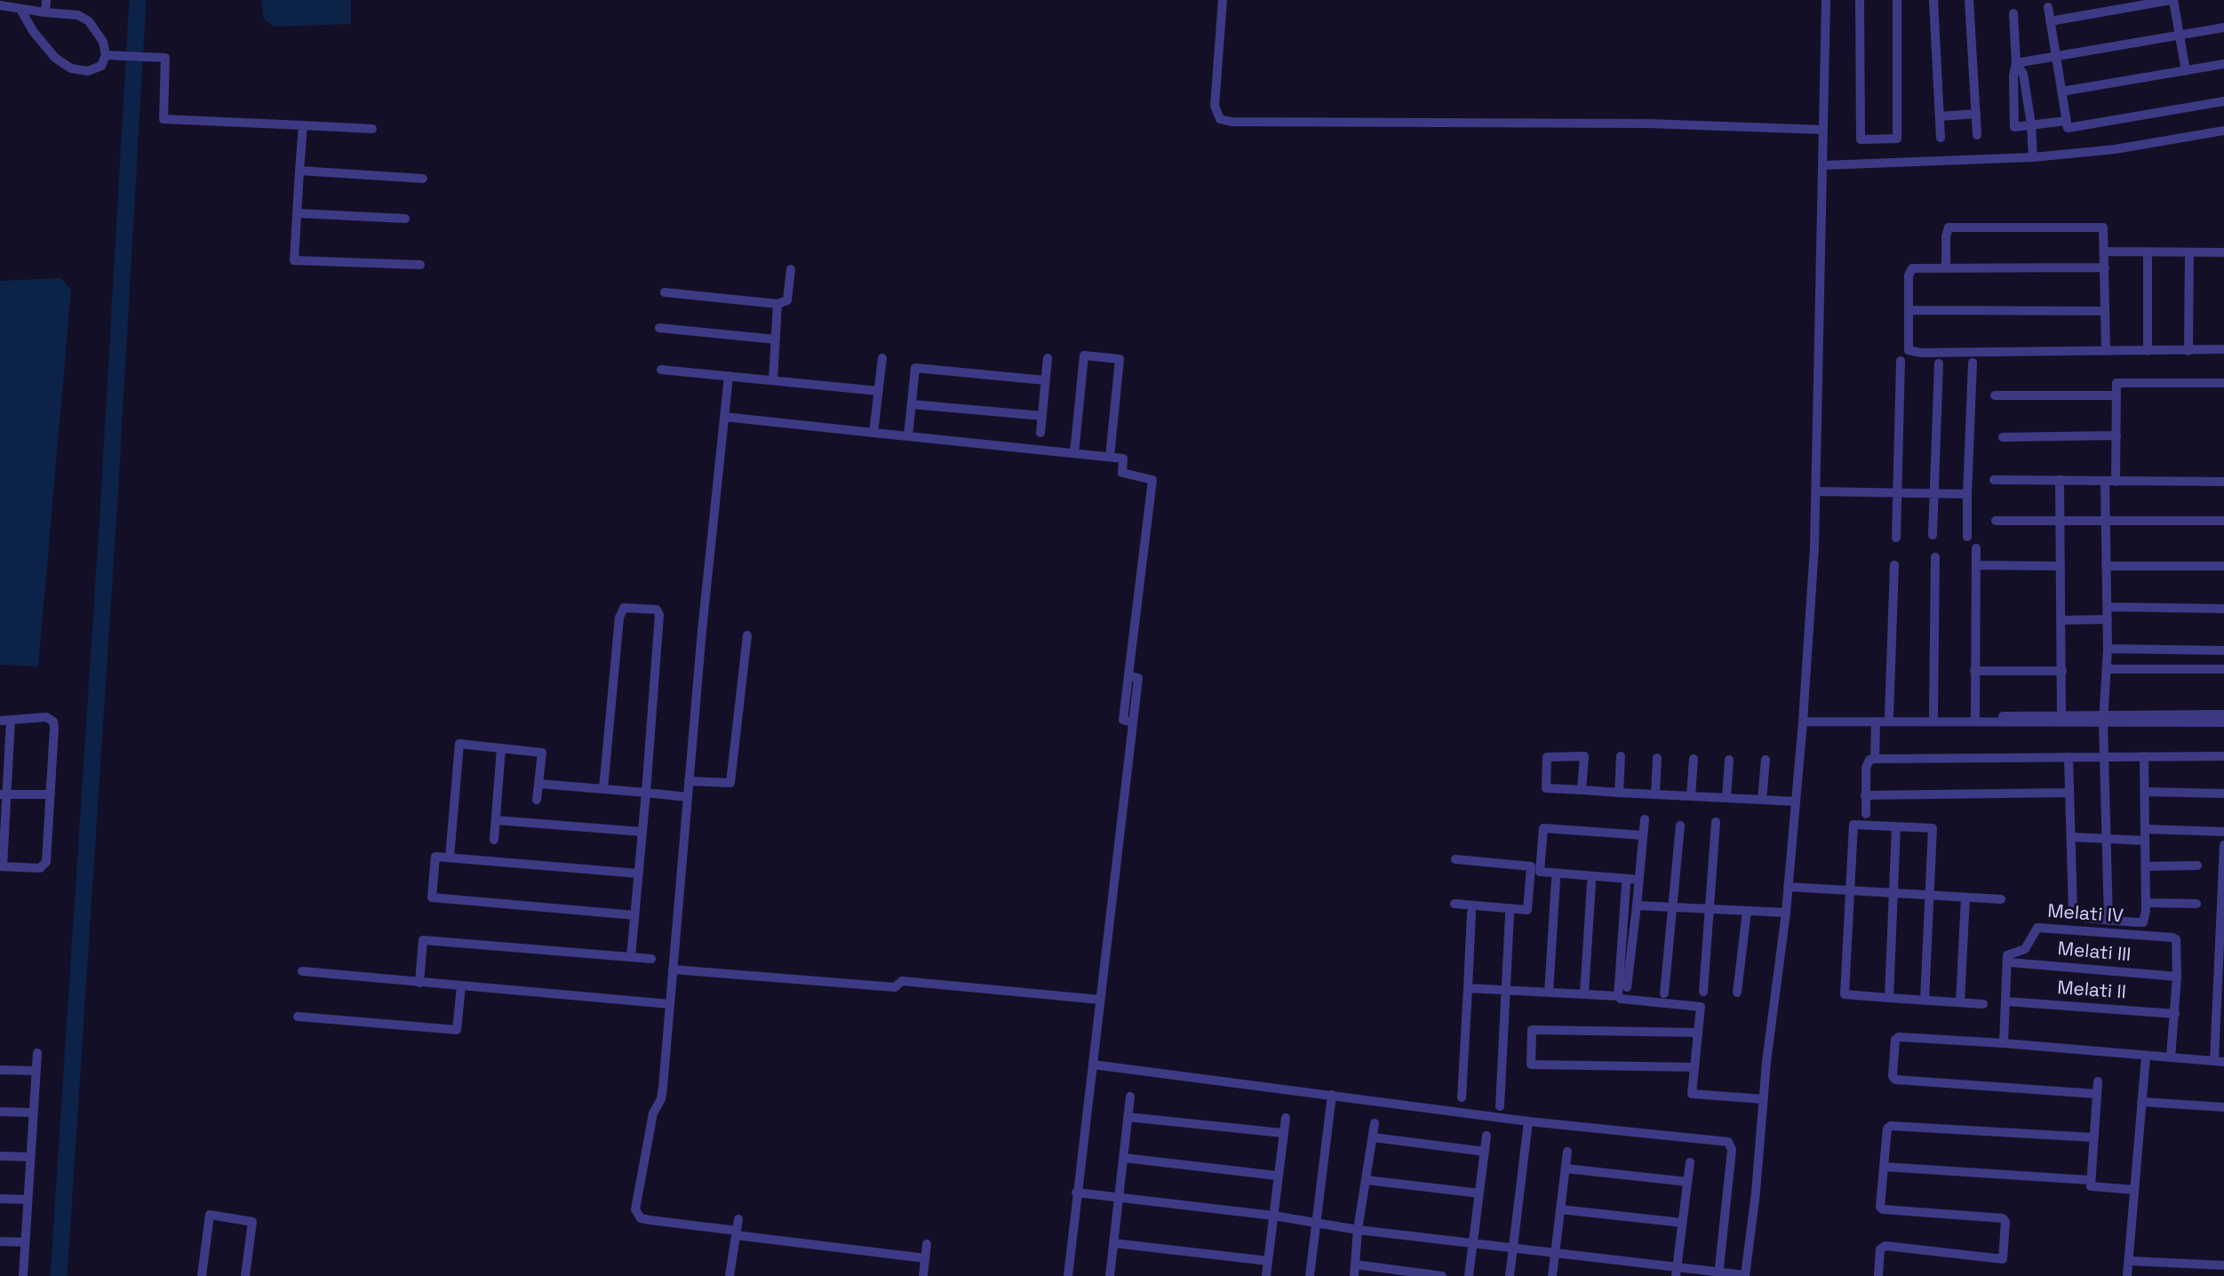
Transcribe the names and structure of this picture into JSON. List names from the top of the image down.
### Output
{
  "streets": {
    "street": ["Melati IV", "Melati III", "Melati II"]
  },
  "crossings": [
    ["Melati IV", "Melati III"]
  ]
}
